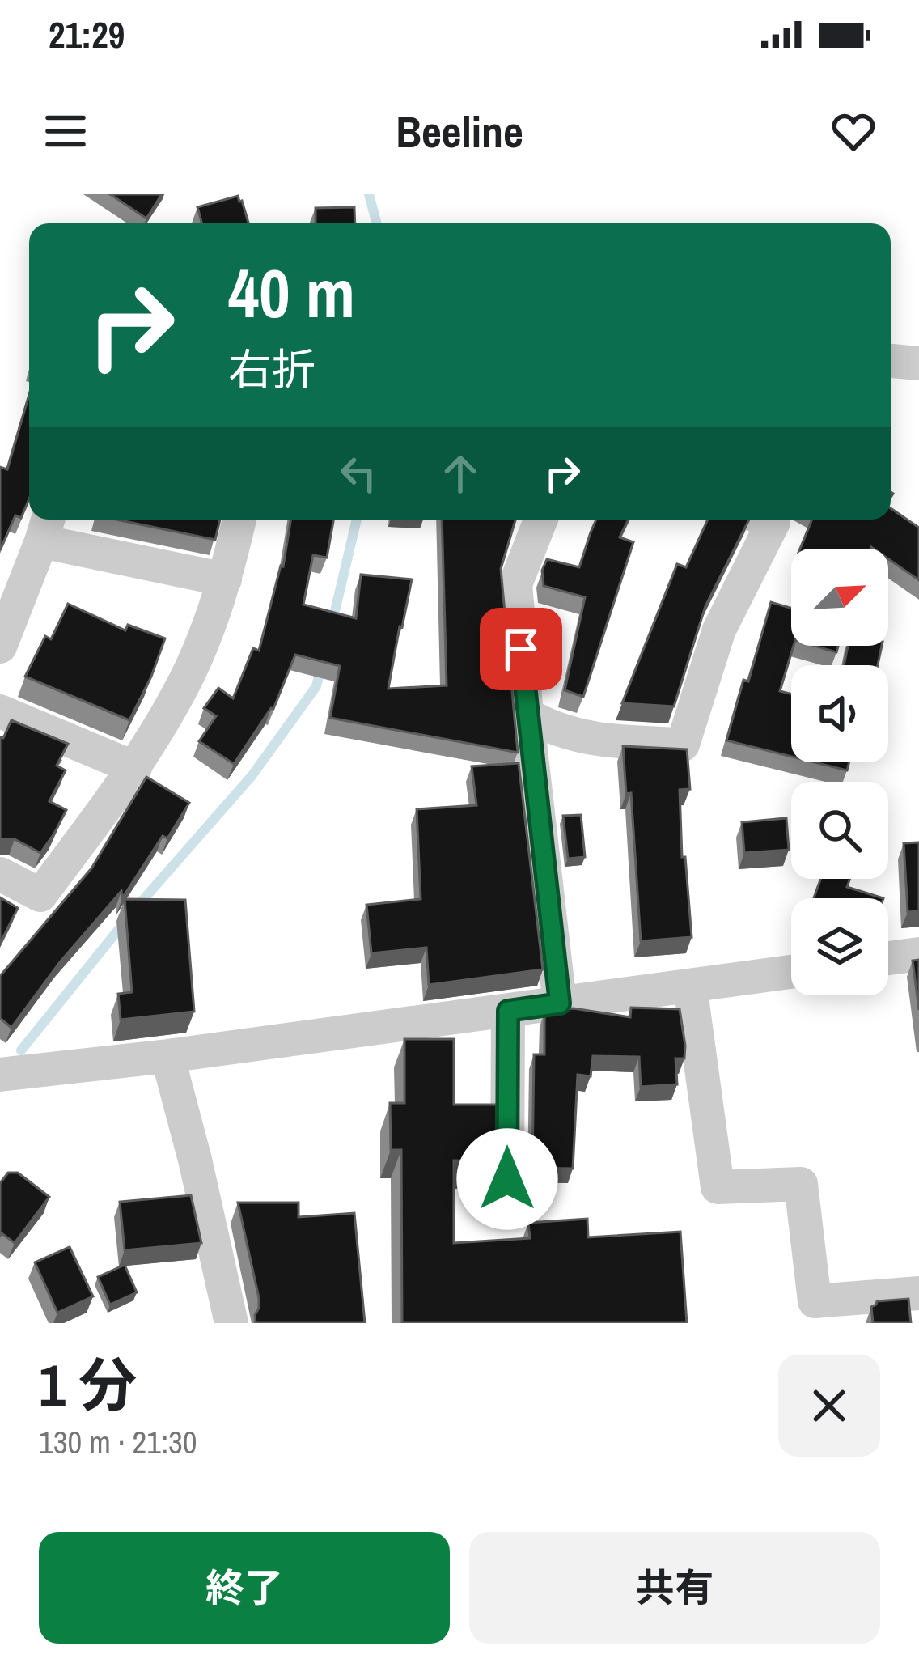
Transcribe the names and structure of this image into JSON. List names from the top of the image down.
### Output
{
  "north": "top right",
  "page": {
    "status": "21:29",
    "header": "Beeline",
    "turn": ["40 m", "右折"],
    "heading": ["1 分", "130 m · 21:30"],
    "buttons": ["終了", "共有"]
  }
}
